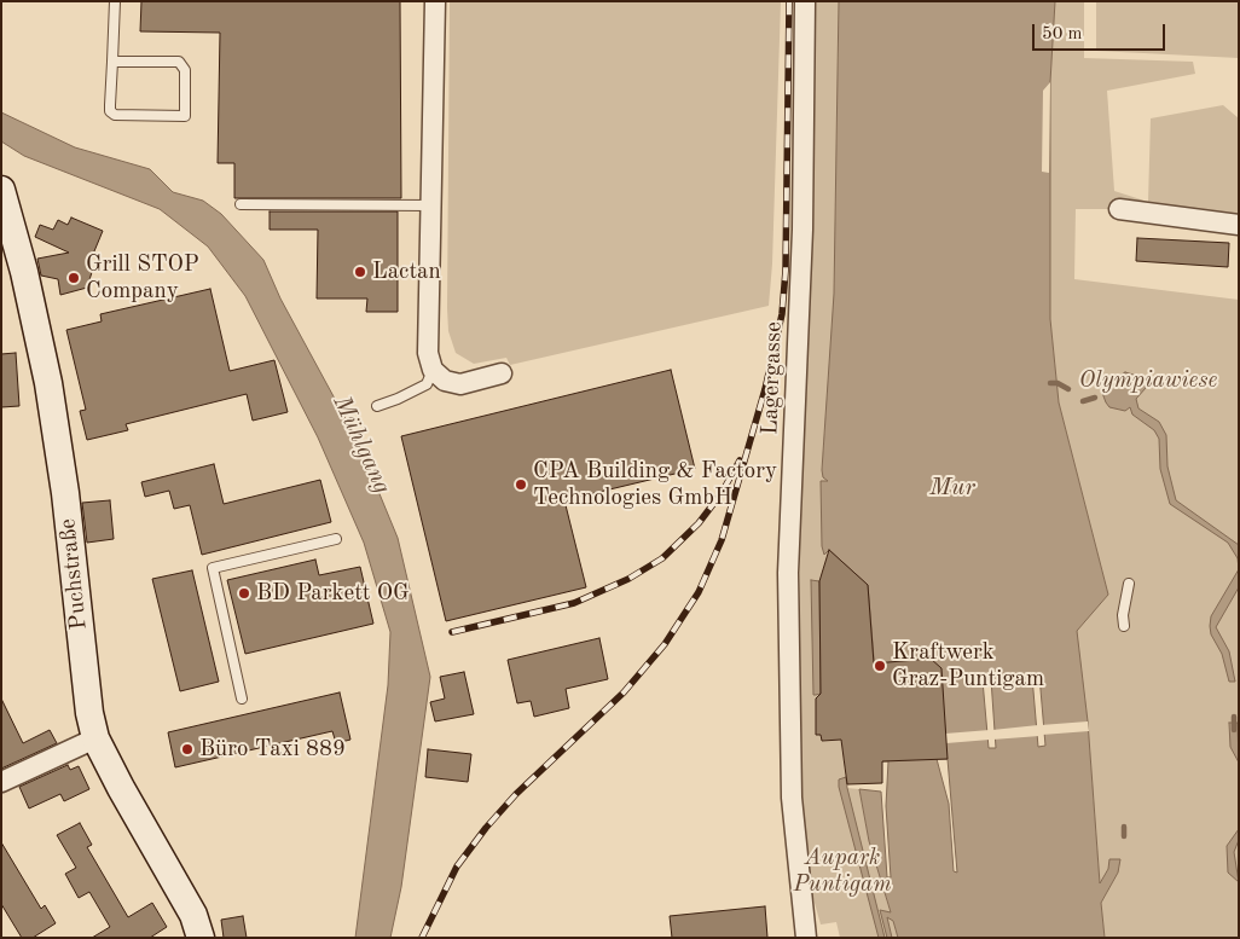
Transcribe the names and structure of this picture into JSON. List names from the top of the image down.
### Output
{
  "streets": {
    "main road": ["Puchstraße"],
    "street": ["Lagergasse"]
  },
  "water": ["Mühlgang", "Mur"],
  "parks": ["Olympiawiese", "Aupark Puntigam"],
  "places": [
    "Lactan",
    "Grill STOP Company",
    "CPA Building & Factory Technologies GmbH",
    "BD Parkett OG",
    "Kraftwerk Graz-Puntigam",
    "Büro Taxi 889"
  ],
  "scale_bar": "50 m"
}
